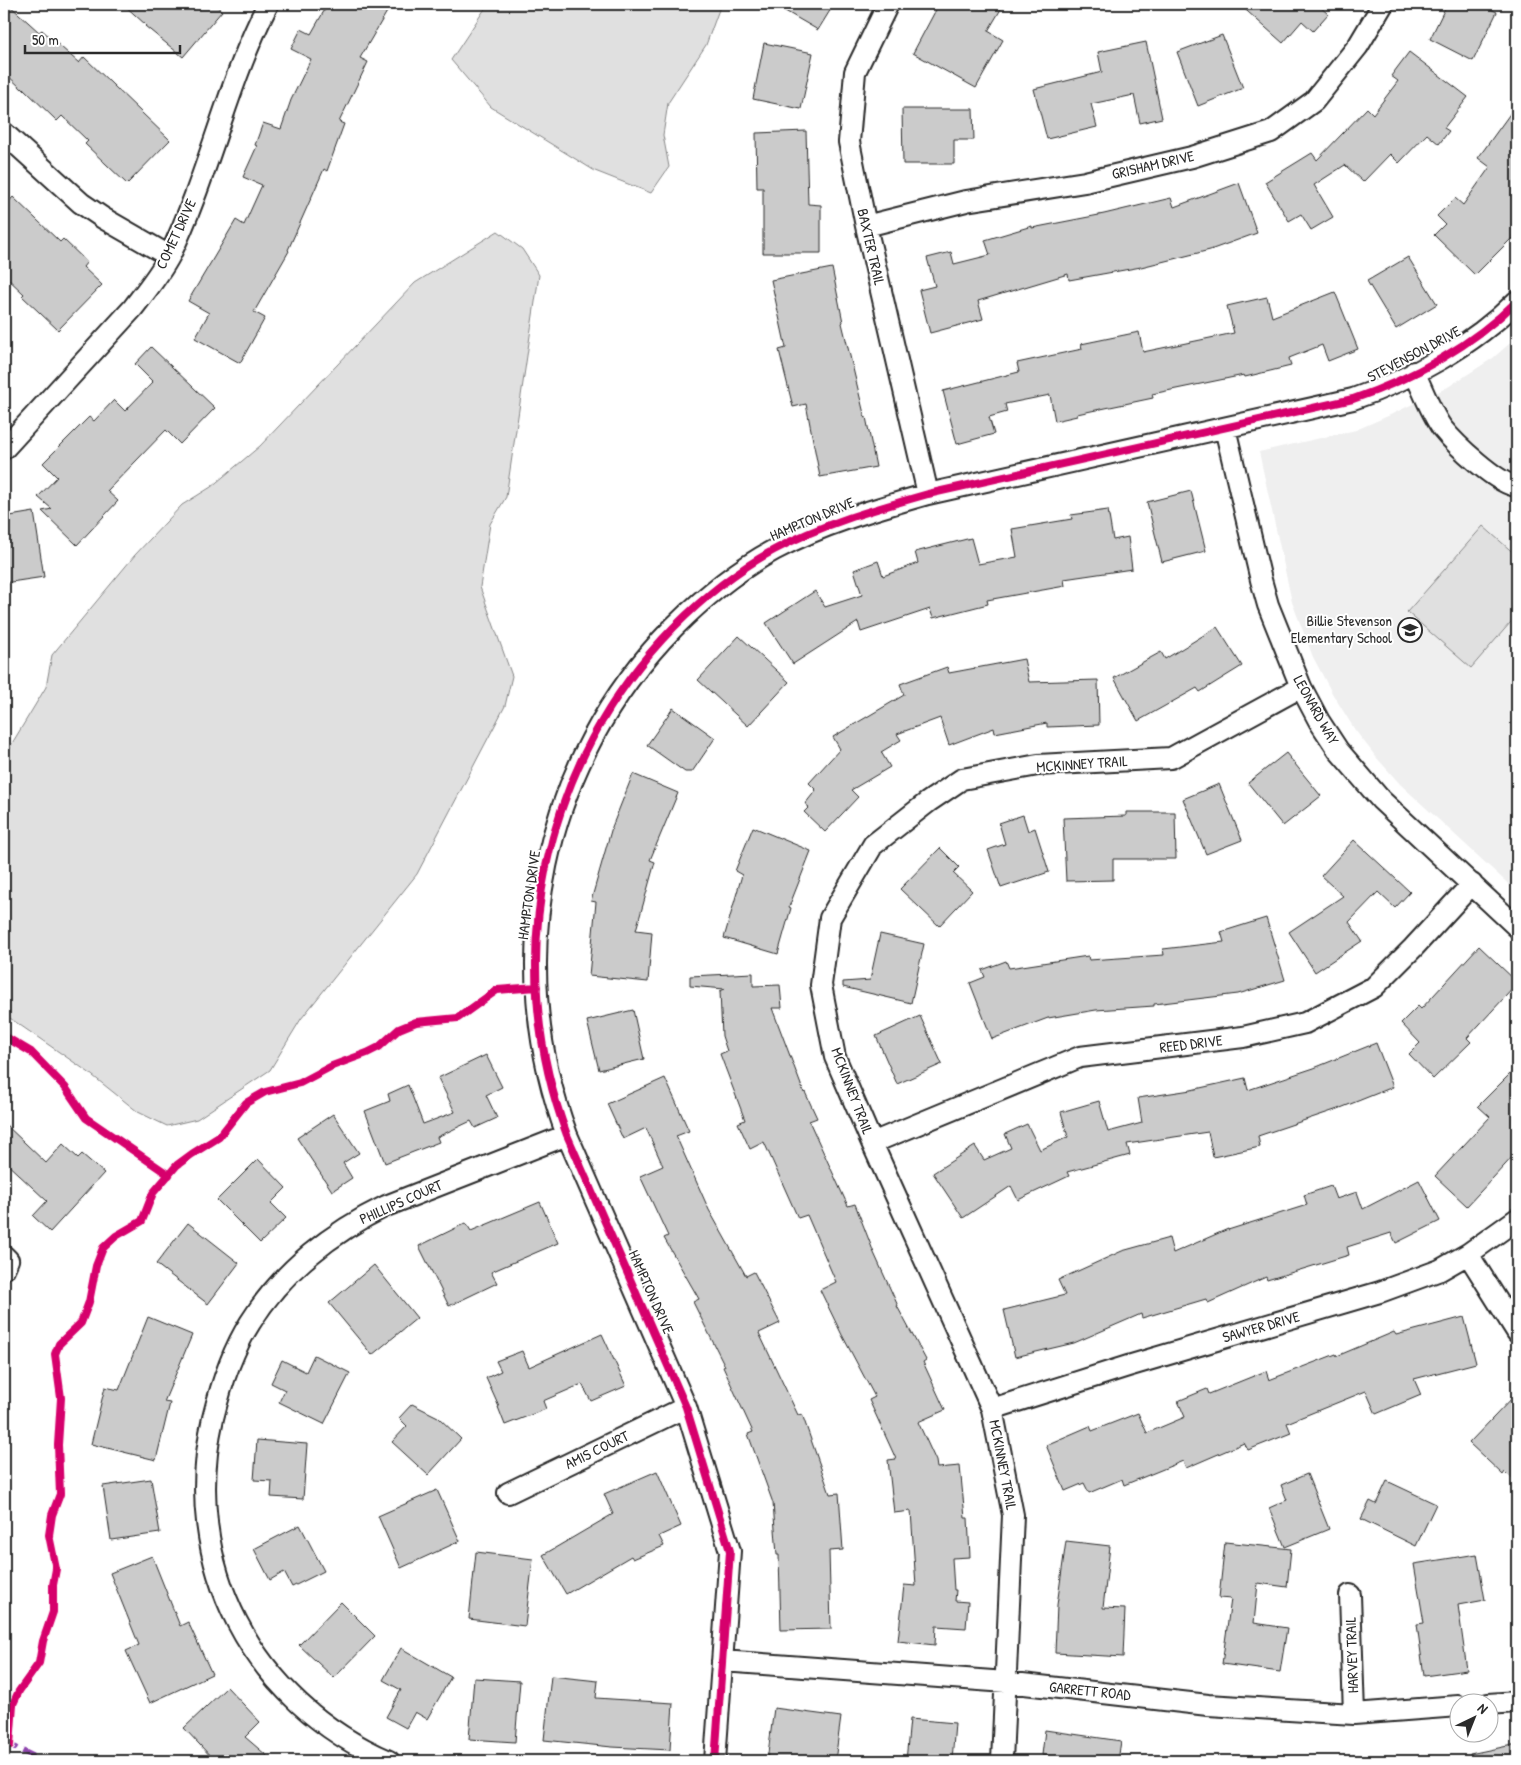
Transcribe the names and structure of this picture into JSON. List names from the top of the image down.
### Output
{
  "streets": {
    "street": [
      "GRISHAM DRIVE",
      "COMET DRIVE",
      "BAXTER TRAIL",
      "STEVENSON DRIVE",
      "HAMPTON DRIVE",
      "LEONARD WAY",
      "MCKINNEY TRAIL",
      "REED DRIVE",
      "PHILLIPS COURT",
      "SAWYER DRIVE",
      "AMIS COURT",
      "HARVEY TRAIL",
      "GARRETT ROAD"
    ]
  },
  "crossings": [
    ["GRISHAM DRIVE", "BAXTER TRAIL"],
    ["BAXTER TRAIL", "HAMPTON DRIVE"],
    ["STEVENSON DRIVE", "HAMPTON DRIVE"],
    ["STEVENSON DRIVE", "LEONARD WAY"],
    ["HAMPTON DRIVE", "LEONARD WAY"],
    ["HAMPTON DRIVE", "PHILLIPS COURT"],
    ["HAMPTON DRIVE", "AMIS COURT"],
    ["HAMPTON DRIVE", "GARRETT ROAD"],
    ["LEONARD WAY", "MCKINNEY TRAIL"],
    ["LEONARD WAY", "REED DRIVE"],
    ["MCKINNEY TRAIL", "REED DRIVE"],
    ["MCKINNEY TRAIL", "SAWYER DRIVE"],
    ["MCKINNEY TRAIL", "GARRETT ROAD"],
    ["HARVEY TRAIL", "GARRETT ROAD"]
  ],
  "places": {
    "school or university": ["Billie Stevenson Elementary School"]
  },
  "scale_bar": "50 m",
  "north": "top right"
}
